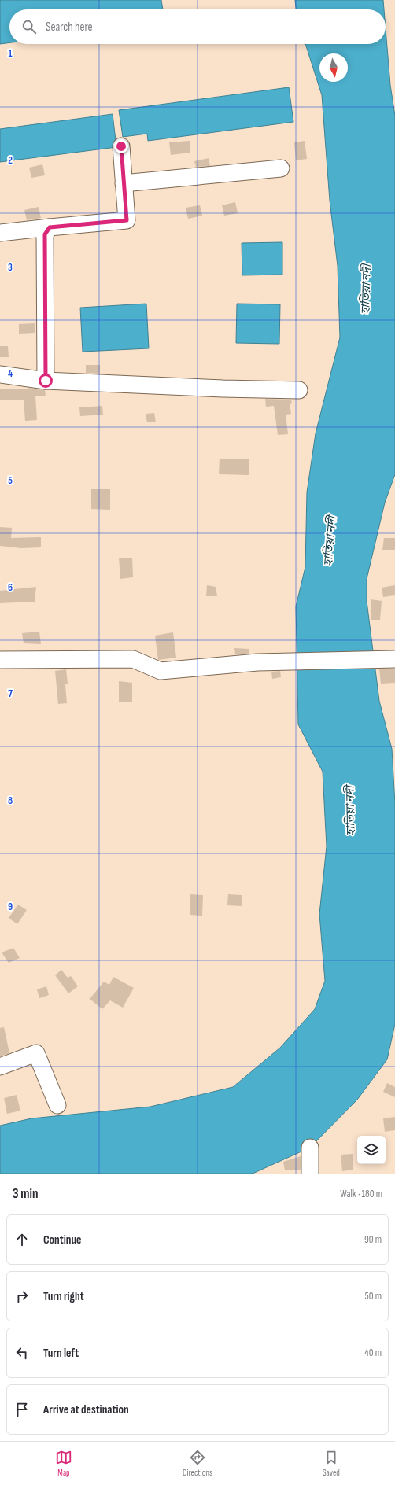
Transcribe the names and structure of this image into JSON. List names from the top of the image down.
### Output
{
  "water": ["হাতিয়া নদী"],
  "north": "bottom",
  "page": {
    "search": "Search here",
    "heading": ["3 min", "Walk · 180 m"],
    "list": [
      ["Continue", "90 m"],
      ["Turn right", "50 m"],
      ["Turn left", "40 m"],
      "Arrive at destination"
    ],
    "nav": ["Map", "Directions", "Saved"]
  },
  "grid": {
    "rows": [
      "1",
      "2",
      "3",
      "4",
      "5",
      "6",
      "7",
      "8",
      "9"
    ]
  }
}
